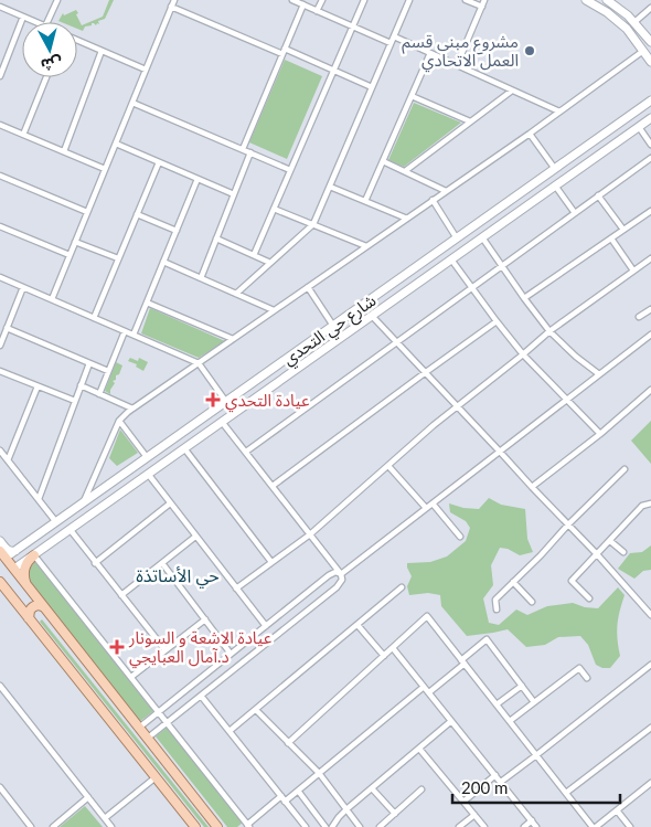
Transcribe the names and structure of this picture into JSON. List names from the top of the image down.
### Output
{
  "streets": {
    "main road": ["شارع حي التحدي"]
  },
  "districts": ["حي الأساتذة"],
  "places": {
    "other": ["مشروع مبنى قسم العمل الاتحادي"],
    "health": ["عيادة التحدي", "عيادة الاشعة و السونار د.آمال العبايجي"]
  },
  "scale_bar": "200 m",
  "north": "bottom"
}
